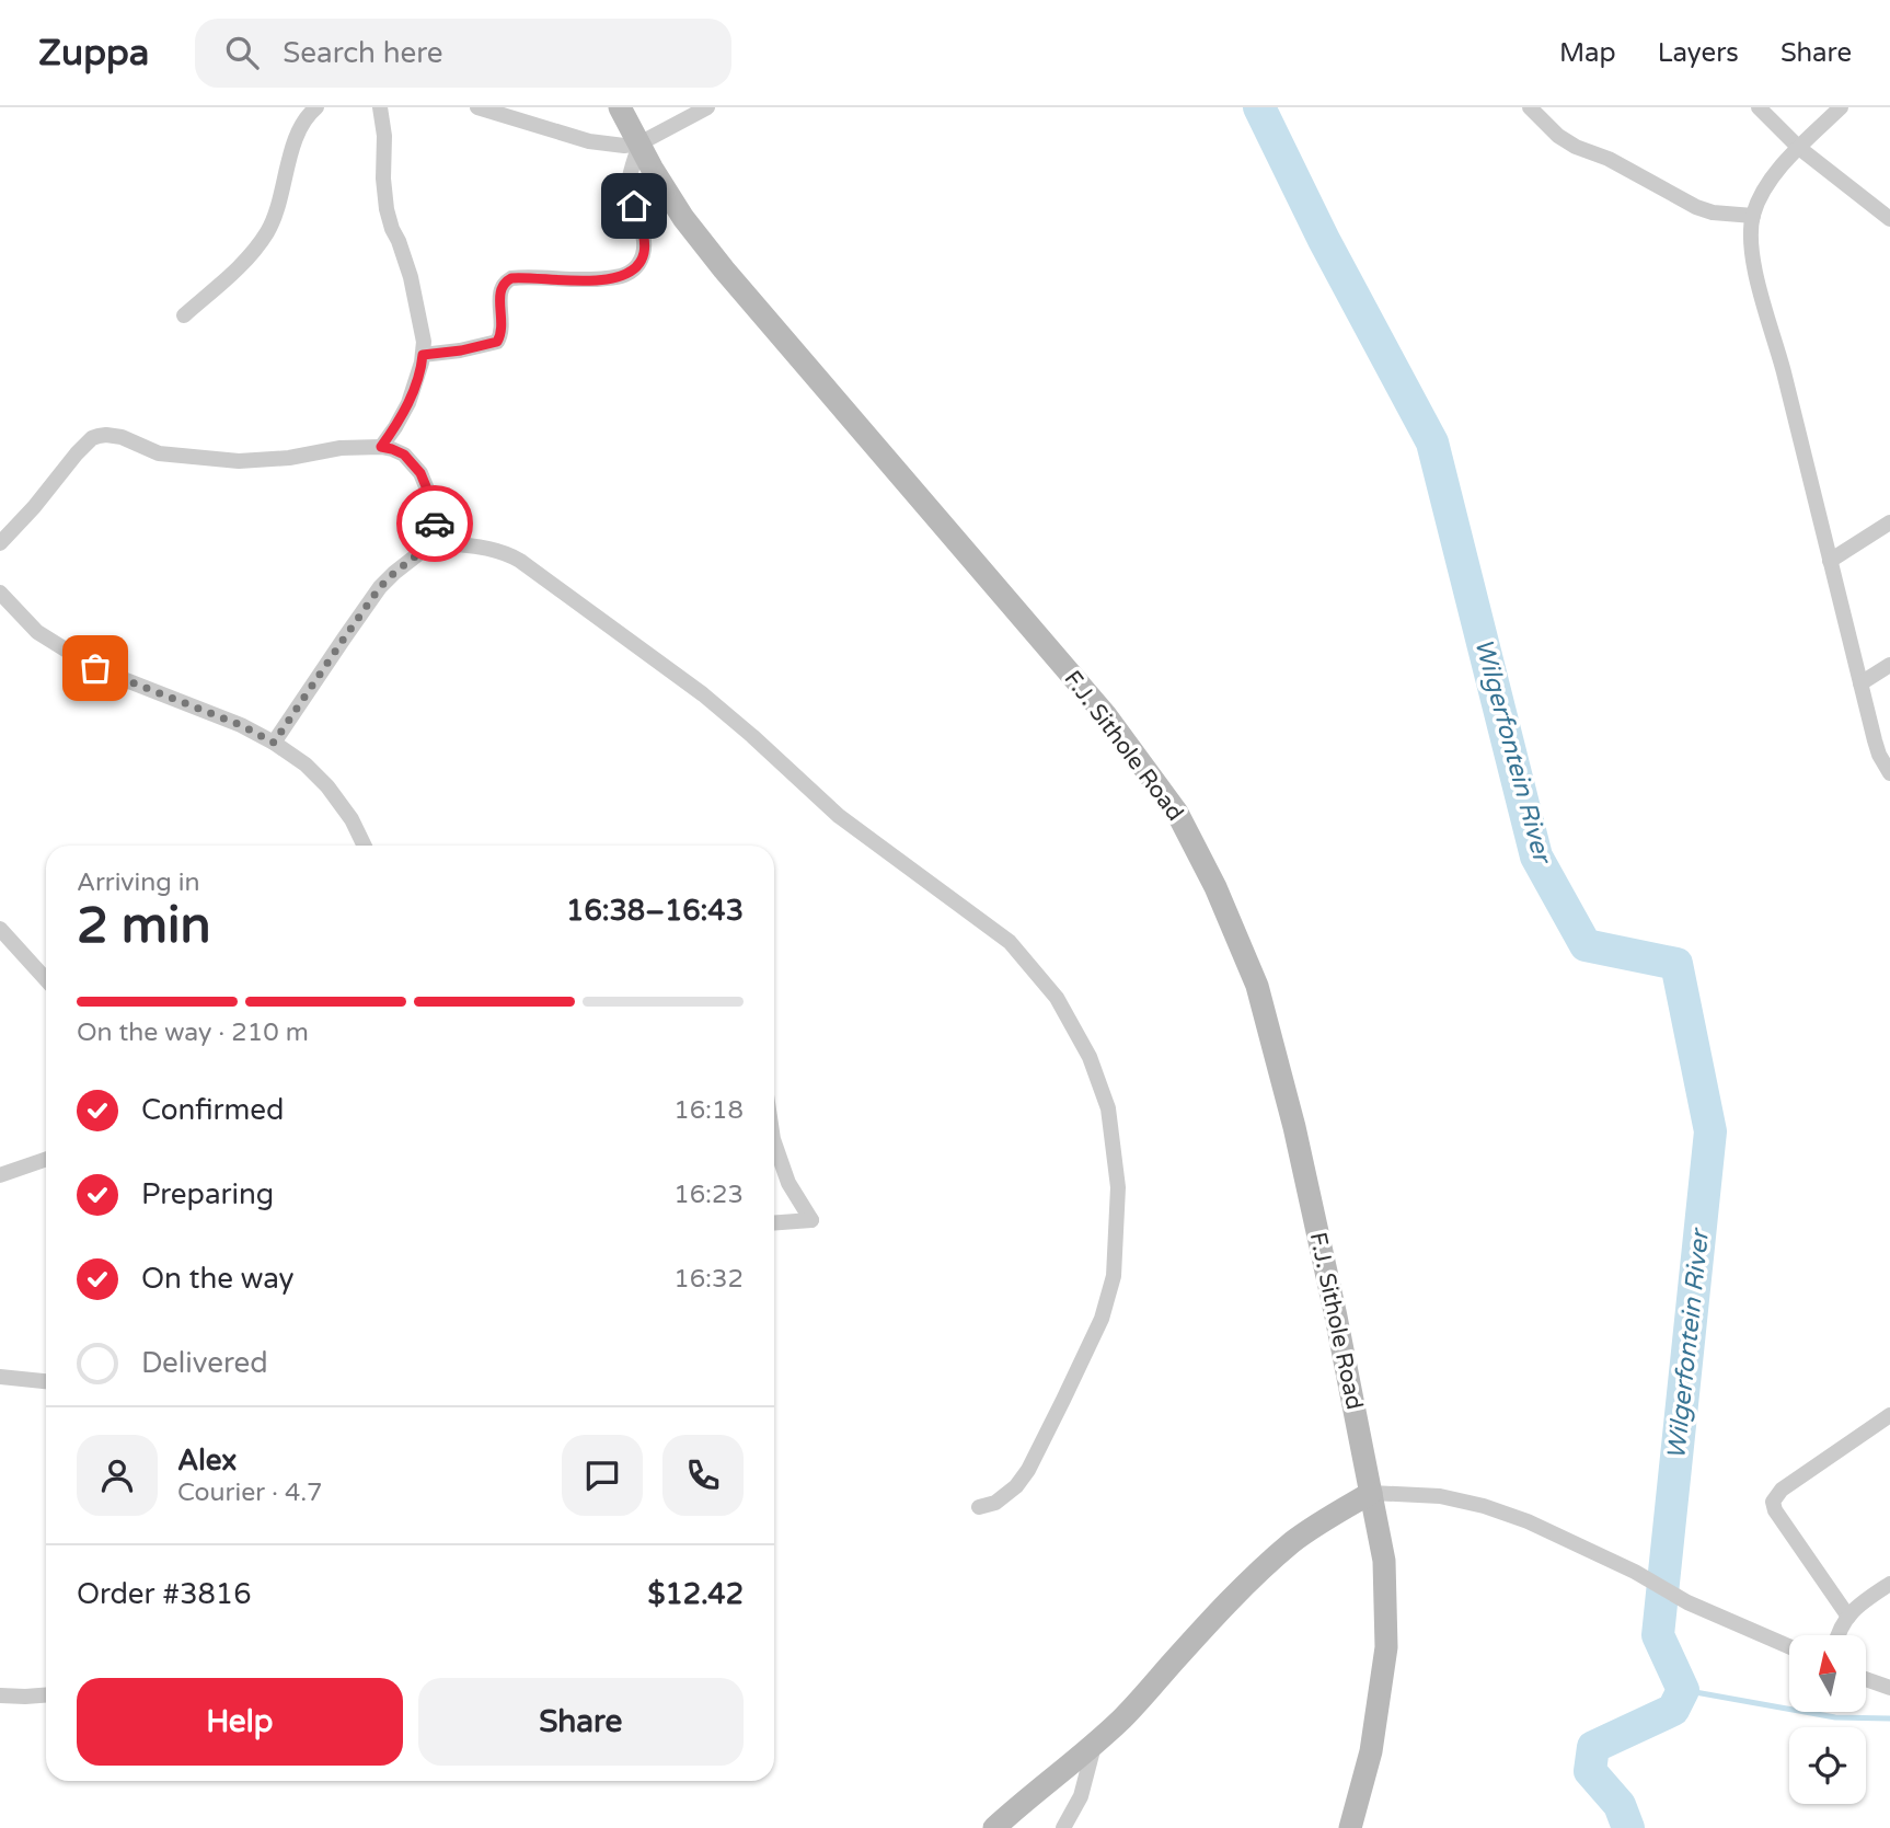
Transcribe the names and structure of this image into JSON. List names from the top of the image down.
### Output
{
  "streets": {
    "street": ["F.J. Sithole Road"]
  },
  "water": ["Wilgerfontein River"],
  "north": "top",
  "page": {
    "header": "Zuppa",
    "search": "Search here",
    "nav": ["Map", "Layers", "Share"],
    "heading": ["2 min", "Arriving in", "16:38–16:43"],
    "panel": [
      "Alex",
      "Courier · 4.7",
      "Order #3816",
      "$12.42"
    ],
    "bar": "On the way · 210 m",
    "list": [
      ["Confirmed", "16:18"],
      ["Preparing", "16:23"],
      ["On the way", "16:32"],
      "Delivered"
    ],
    "buttons": ["Help", "Share"]
  }
}
